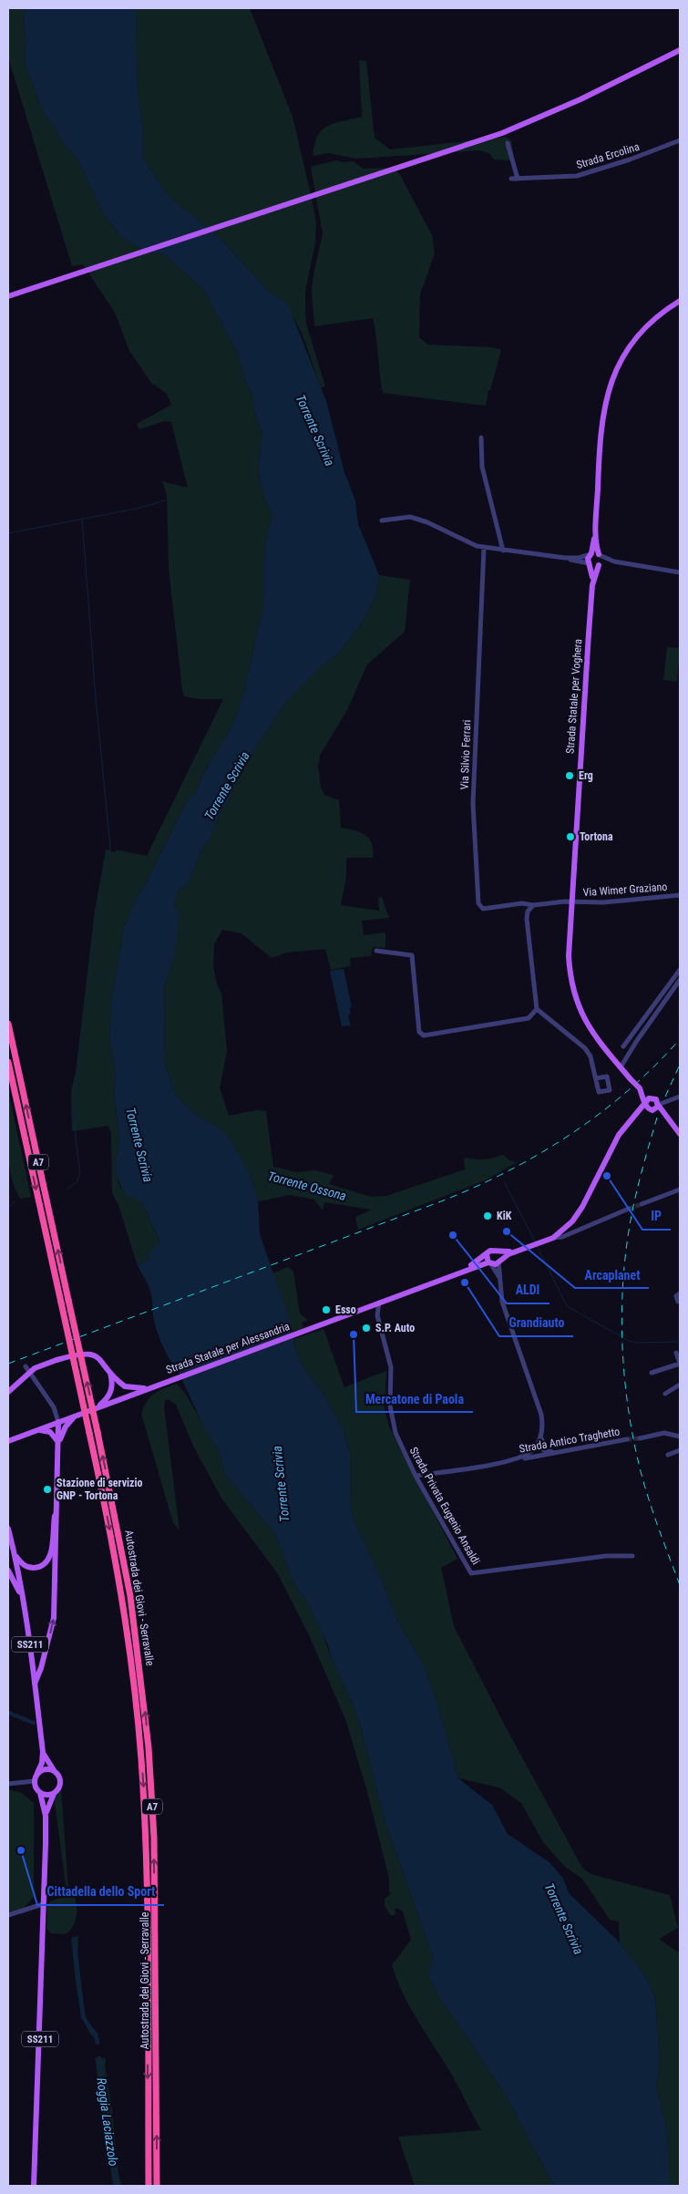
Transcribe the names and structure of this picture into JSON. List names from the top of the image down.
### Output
{
  "streets": {
    "highway": ["A7", "Autostrada dei Giovi - Serravalle"],
    "main road": ["Strada Statale per Voghera", "Strada Statale per Alessandria", "SS211"],
    "street": [
      "Strada Ercolina",
      "Via Silvio Ferrari",
      "Via Wimer Graziano",
      "Strada Antico Traghetto",
      "Strada Privata Eugenio Ansaldi"
    ]
  },
  "crossings": [
    ["Strada Statale per Voghera", "Via Wimer Graziano"],
    ["Strada Statale per Voghera", "Strada Statale per Alessandria"],
    ["Via Silvio Ferrari", "Via Wimer Graziano"],
    ["Strada Statale per Alessandria", "Strada Antico Traghetto"],
    ["Strada Statale per Alessandria", "Strada Privata Eugenio Ansaldi"],
    ["Strada Antico Traghetto", "Strada Privata Eugenio Ansaldi"]
  ],
  "water": ["Torrente Scrivia", "Torrente Ossona", "Roggia Laciazzolo"],
  "places": [
    "Erg",
    "Tortona",
    "IP",
    "KiK",
    "Arcaplanet",
    "ALDI",
    "Grandiauto",
    "Esso",
    "S.P. Auto",
    "Mercatone di Paola",
    "Stazione di servizio GNP - Tortona",
    "Cittadella dello Sport"
  ]
}
